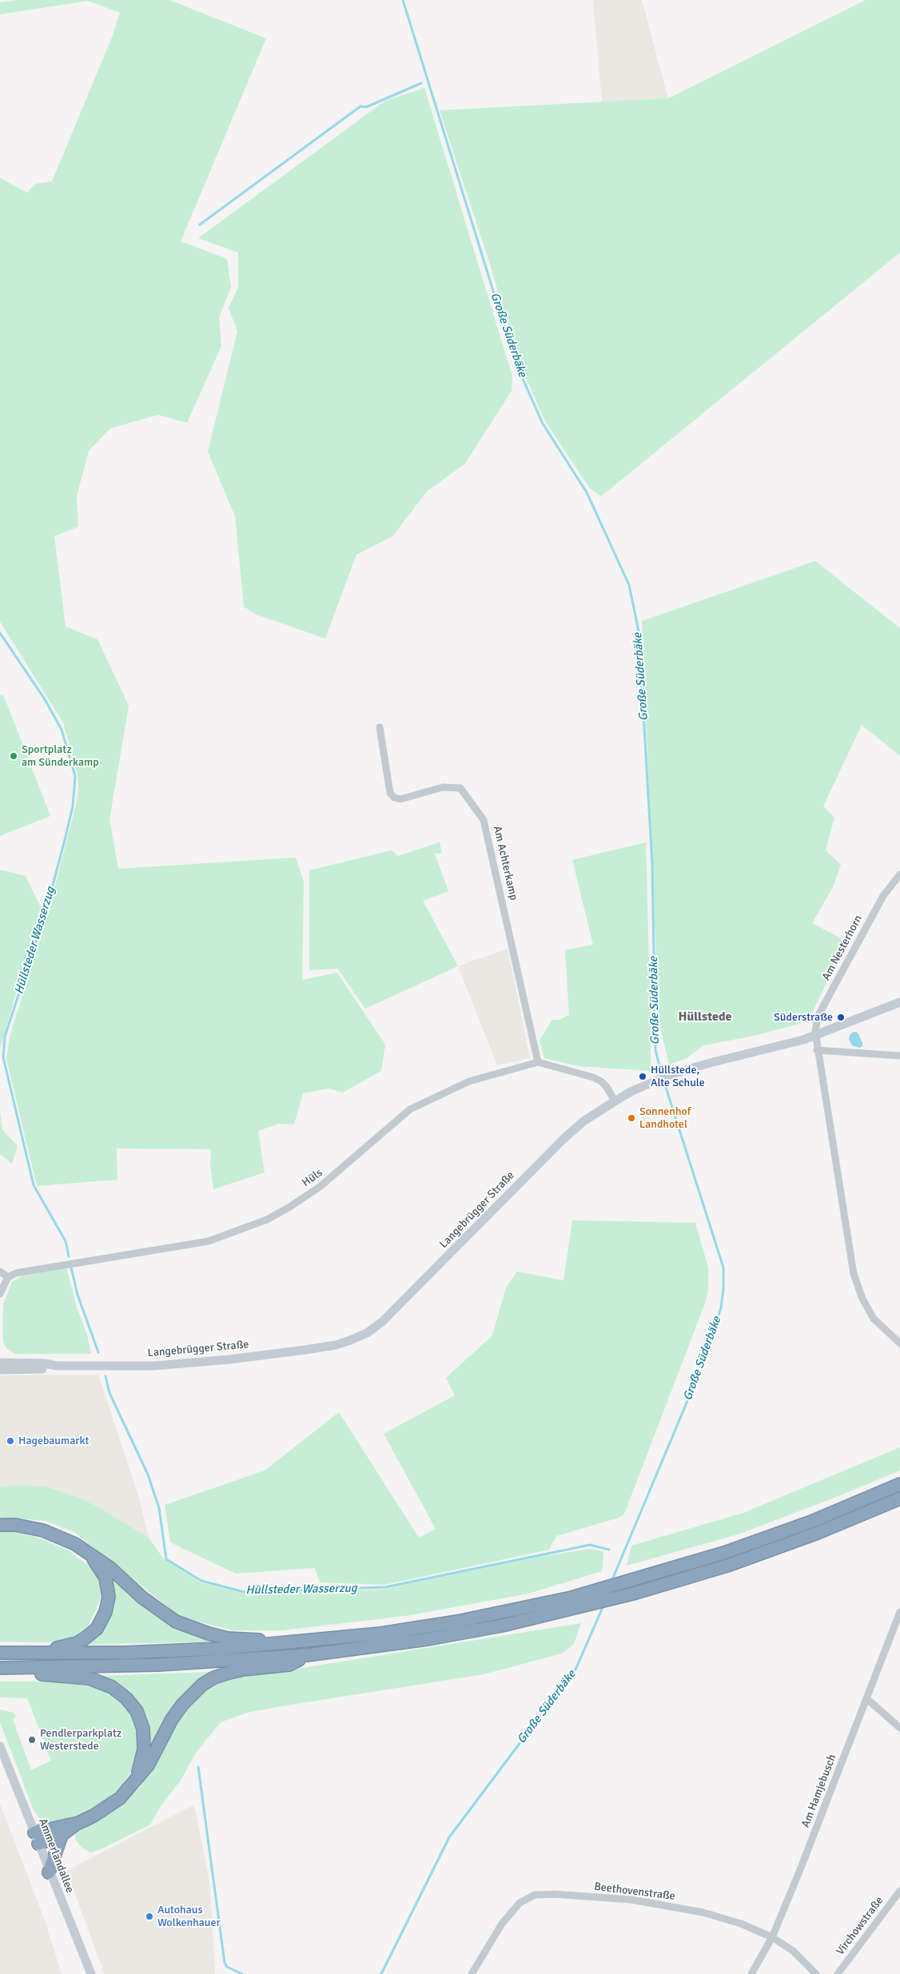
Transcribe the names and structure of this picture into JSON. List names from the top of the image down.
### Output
{
  "streets": {
    "street": [
      "Am Achterkamp",
      "Am Nesterhorn",
      "Hüls",
      "Langebrügger Straße",
      "Am Hamjebusch",
      "Ammerlandallee",
      "Beethovenstraße",
      "Virchowstraße"
    ]
  },
  "crossings": [
    ["Am Achterkamp", "Hüls"],
    ["Am Nesterhorn", "Langebrügger Straße"],
    ["Hüls", "Langebrügger Straße"],
    ["Am Hamjebusch", "Beethovenstraße"]
  ],
  "districts": ["Hüllstede"],
  "water": ["Große Süderbäke", "Hüllsteder Wasserzug"],
  "places": [
    "Sportplatz am Sünderkamp",
    "Süderstraße",
    "Hüllstede, Alte Schule",
    "Sonnenhof Landhotel",
    "Hagebaumarkt",
    "Pendlerparkplatz Westerstede",
    "Autohaus Wolkenhauer"
  ]
}
